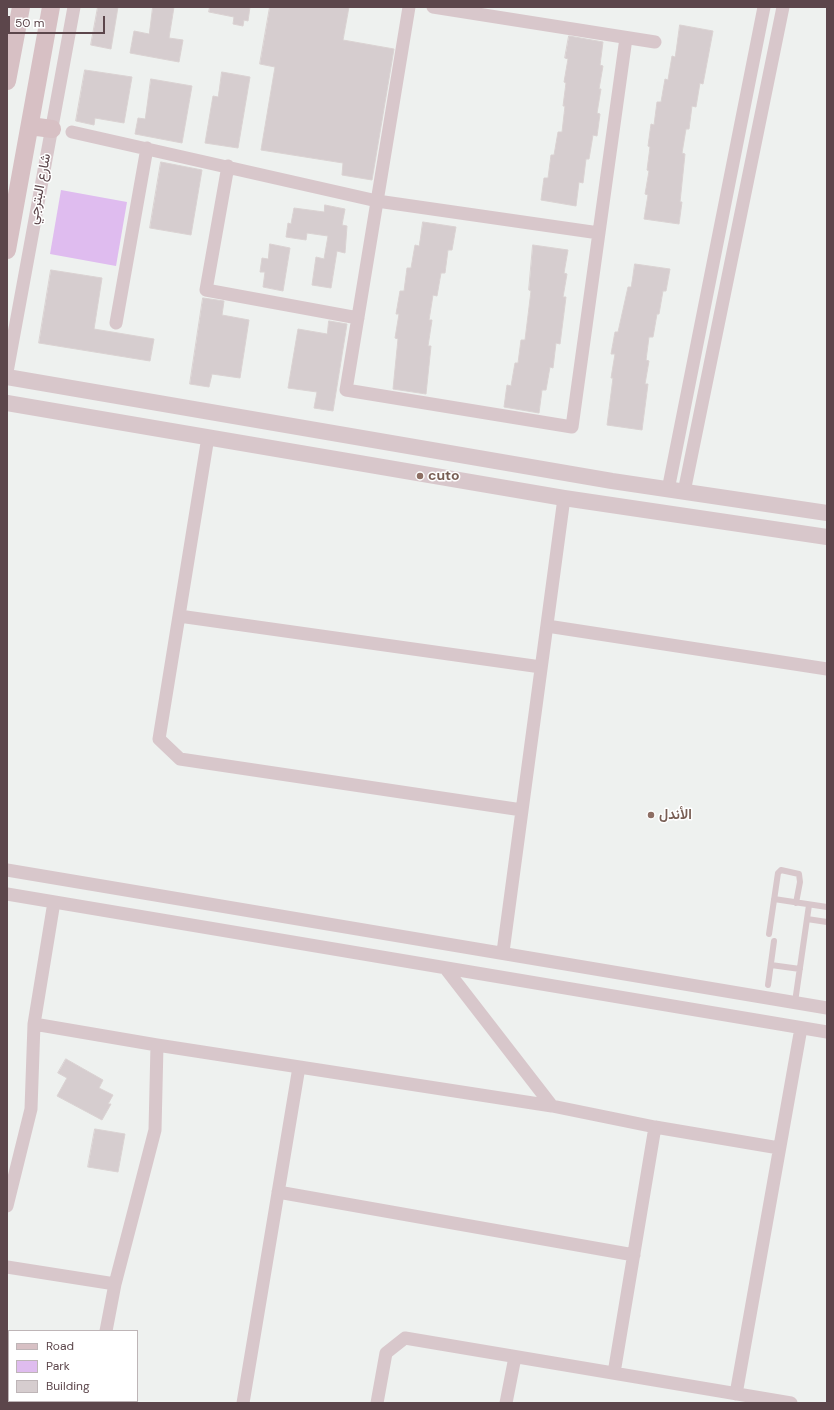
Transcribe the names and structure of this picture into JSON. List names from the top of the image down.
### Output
{
  "streets": {
    "main road": ["شارع البترجي"]
  },
  "places": ["cuto", "الأندل"],
  "legend": ["Road", "Park", "Building"],
  "scale_bar": "50 m"
}
